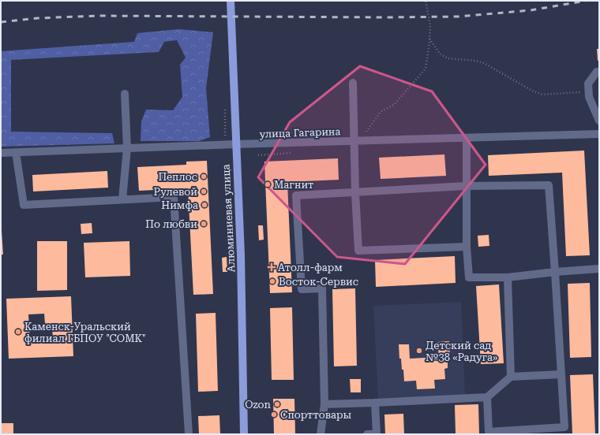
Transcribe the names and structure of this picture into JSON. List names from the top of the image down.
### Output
{
  "streets": {
    "main road": ["Алюминиевая улица"],
    "street": ["улица Гагарина"]
  },
  "crossings": [
    ["улица Гагарина", "Алюминиевая улица"]
  ],
  "places": {
    "other": [
      "Пеплос",
      "Магнит",
      "Рулевой",
      "Нимфа",
      "По любви",
      "Восток-Сервис",
      "Каменск-Уральский филиал ГБПОУ \"СОМК\"",
      "Детский сад №38 «Радуга»",
      "Ozon",
      "Спорттовары"
    ],
    "health": ["Атолл-фарм"]
  }
}
